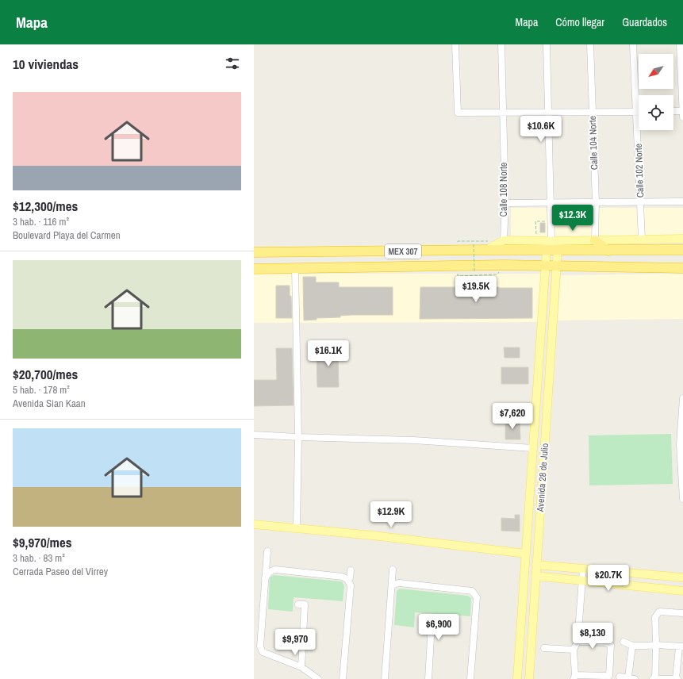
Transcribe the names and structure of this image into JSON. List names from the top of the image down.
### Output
{
  "streets": {
    "highway": ["MEX 307"],
    "main road": ["Avenida 28 de Julio"],
    "street": ["Calle 104 Norte", "Calle 102 Norte", "Calle 108 Norte"]
  },
  "crossings": [
    ["MEX 307", "Avenida 28 de Julio"]
  ],
  "north": "bottom left",
  "page": {
    "header": "Mapa",
    "nav": ["Mapa", "Cómo llegar", "Guardados"],
    "heading": "10 viviendas",
    "list": [
      {
        "name": "$12,300/mes",
        "note": "3 hab. · 116 m² · Boulevard Playa del Carmen"
      },
      {
        "name": "$20,700/mes",
        "note": "5 hab. · 178 m² · Avenida Sian Kaan"
      },
      {
        "name": "$9,970/mes",
        "note": "3 hab. · 83 m² · Cerrada Paseo del Virrey"
      }
    ],
    "price": [
      "$10.6K",
      "$12.3K",
      "$19.5K",
      "$16.1K",
      "$7,620",
      "$12.9K",
      "$20.7K",
      "$6,900",
      "$8,130",
      "$9,970"
    ]
  }
}
